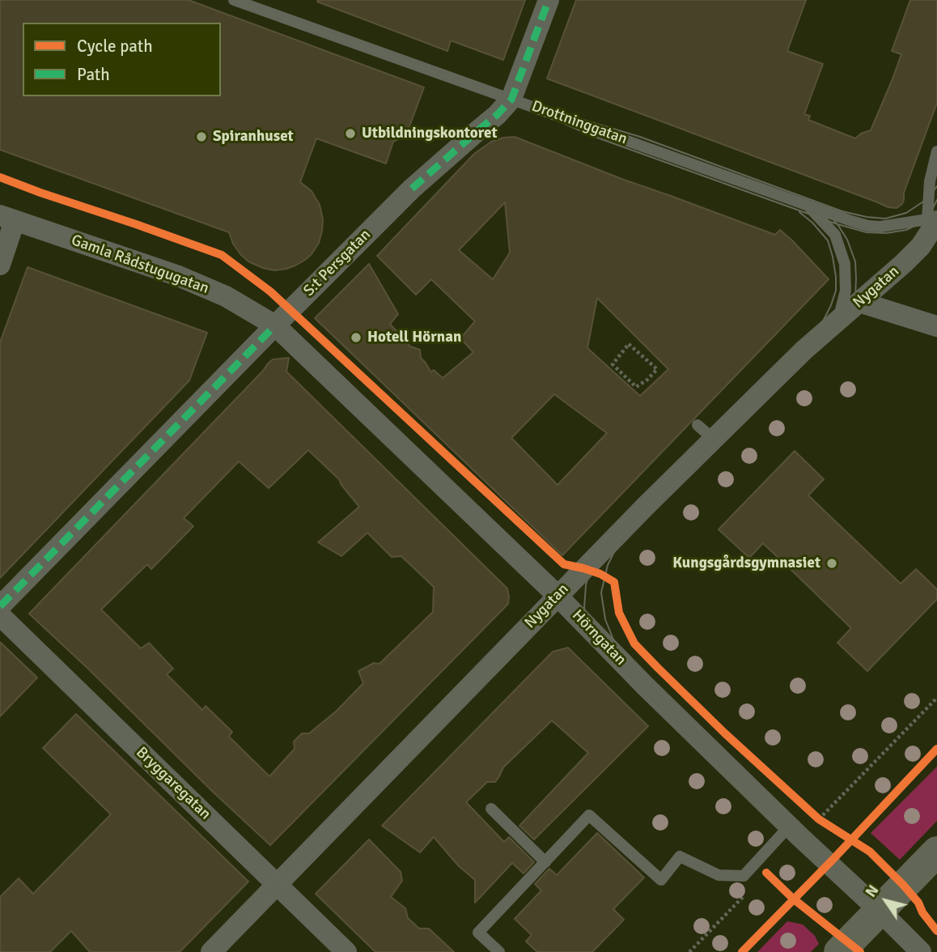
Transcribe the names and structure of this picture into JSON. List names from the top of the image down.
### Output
{
  "streets": {
    "street": [
      "S:t Persgatan",
      "Gamla Rådstugugatan",
      "Nygatan",
      "Hörngatan",
      "Bryggaregatan"
    ],
    "lane": ["Drottninggatan"]
  },
  "crossings": [
    ["Drottninggatan", "S:t Persgatan"],
    ["Drottninggatan", "Nygatan"],
    ["S:t Persgatan", "Gamla Rådstugugatan"],
    ["S:t Persgatan", "Hörngatan"],
    ["Gamla Rådstugugatan", "Hörngatan"],
    ["Nygatan", "Hörngatan"],
    ["Nygatan", "Bryggaregatan"]
  ],
  "places": [
    "Utbildningskontoret",
    "Spiranhuset",
    "Hotell Hörnan",
    "Kungsgårdsgymnasiet"
  ],
  "legend": ["Cycle path", "Path"],
  "north": "top left"
}
